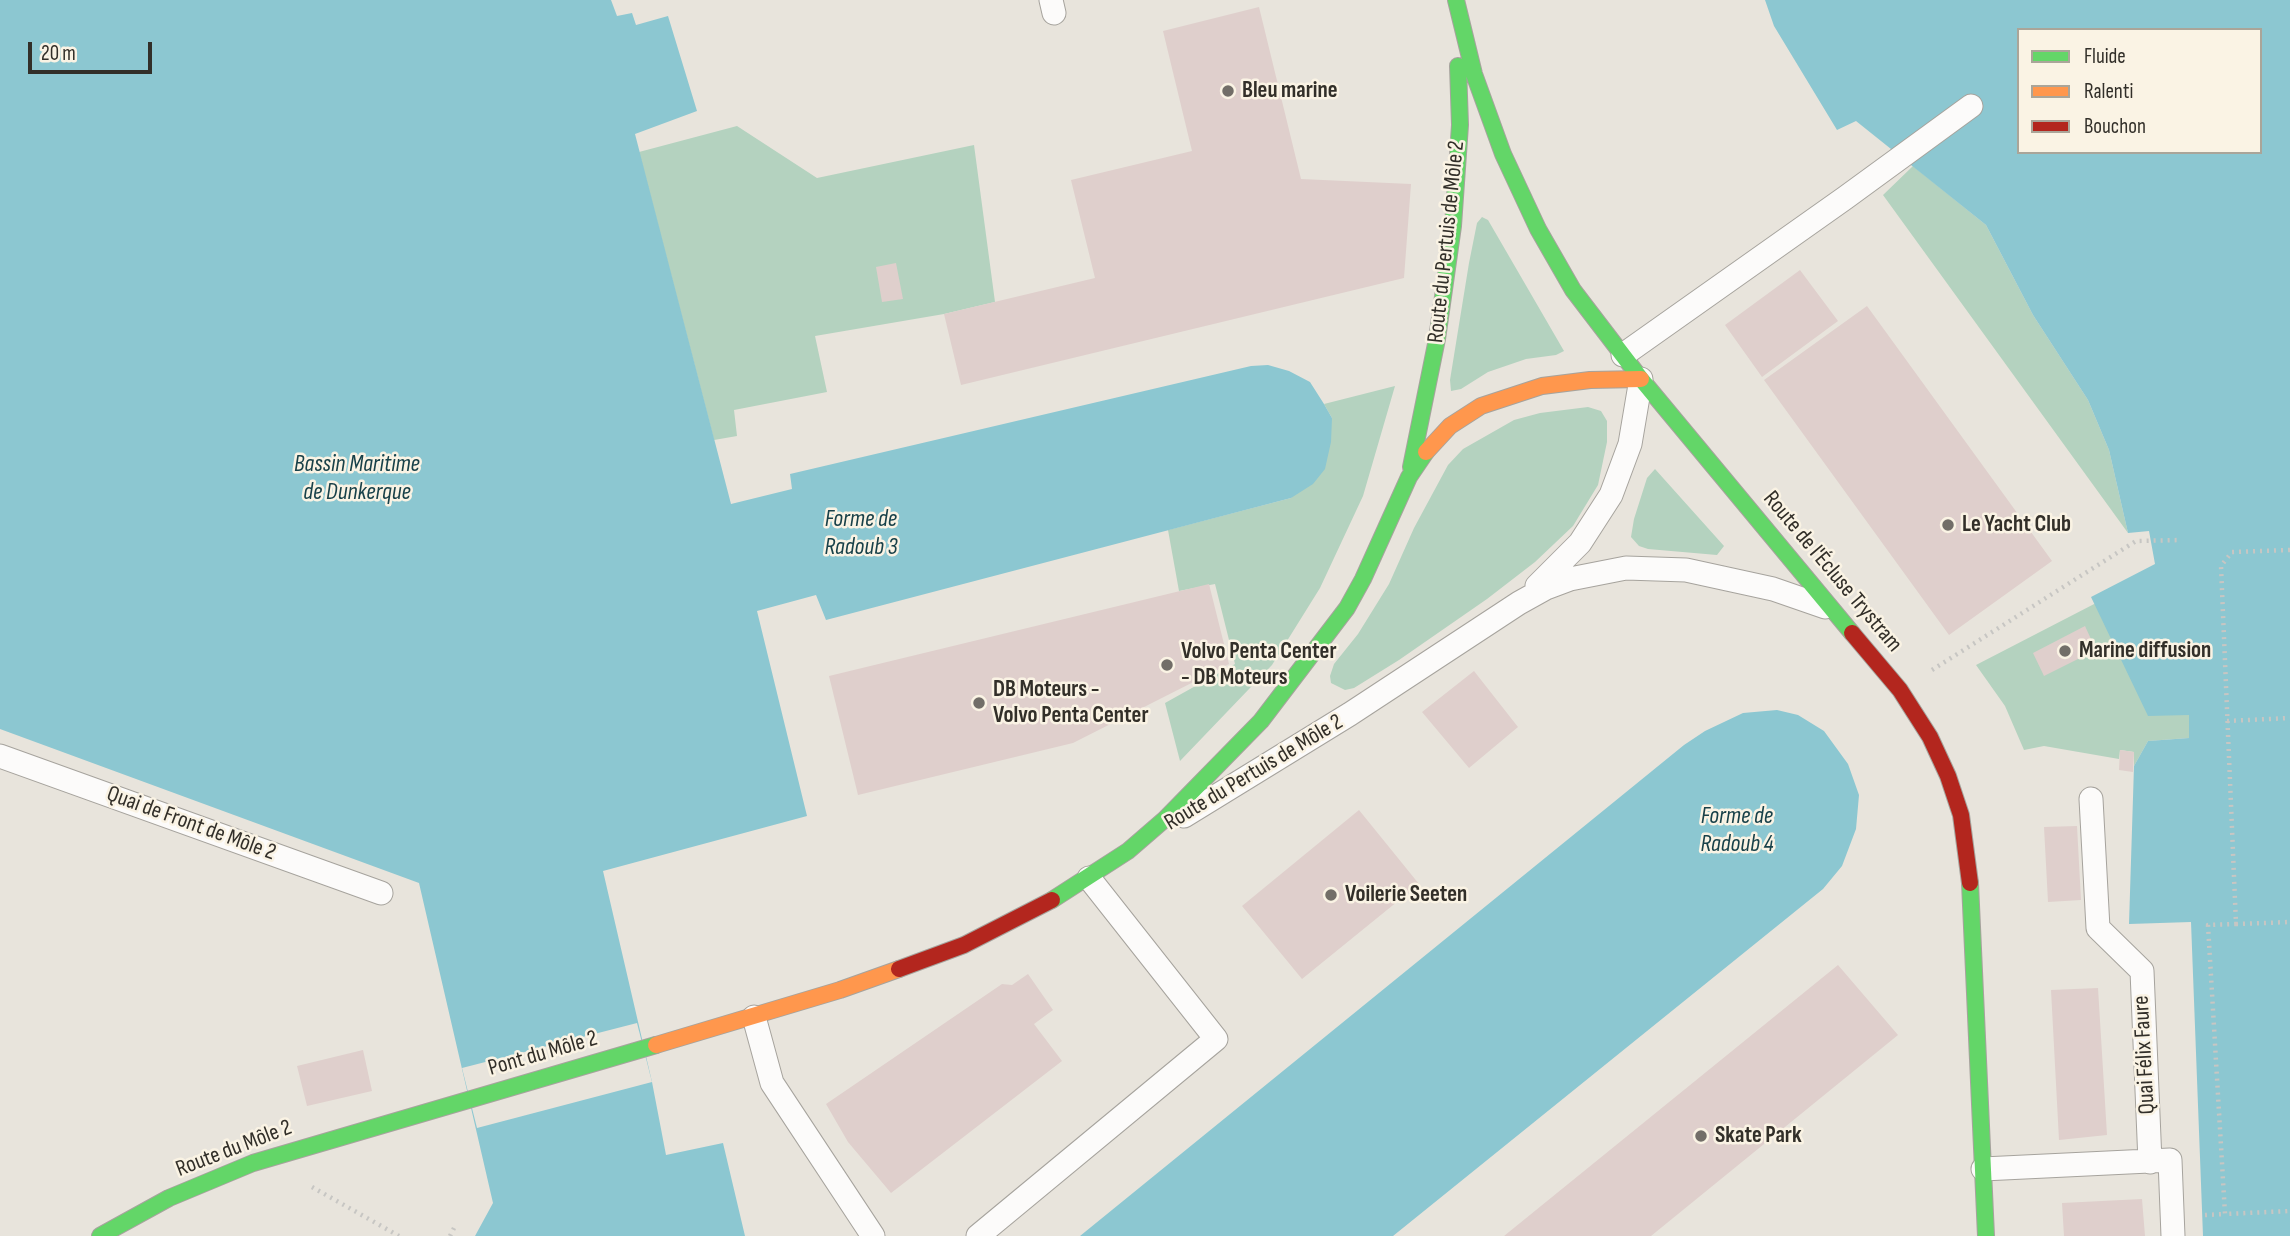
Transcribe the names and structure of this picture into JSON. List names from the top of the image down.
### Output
{
  "streets": {
    "main road": [
      "Route du Pertuis de Môle 2",
      "Route de l'Écluse Trystram",
      "Pont du Môle 2",
      "Route du Môle 2"
    ],
    "lane": ["Quai de Front de Môle 2", "Quai Félix Faure"]
  },
  "crossings": [
    ["Route du Pertuis de Môle 2", "Route de l'Écluse Trystram"],
    ["Route du Pertuis de Môle 2", "Pont du Môle 2"],
    ["Pont du Môle 2", "Route du Môle 2"]
  ],
  "water": ["Bassin Maritime de Dunkerque", "Forme de Radoub 3", "Forme de Radoub 4"],
  "places": [
    "Bleu marine",
    "Le Yacht Club",
    "Marine diffusion",
    "Volvo Penta Center - DB Moteurs",
    "DB Moteurs - Volvo Penta Center",
    "Voilerie Seeten",
    "Skate Park"
  ],
  "legend": ["Fluide", "Ralenti", "Bouchon"],
  "scale_bar": "20 m"
}
